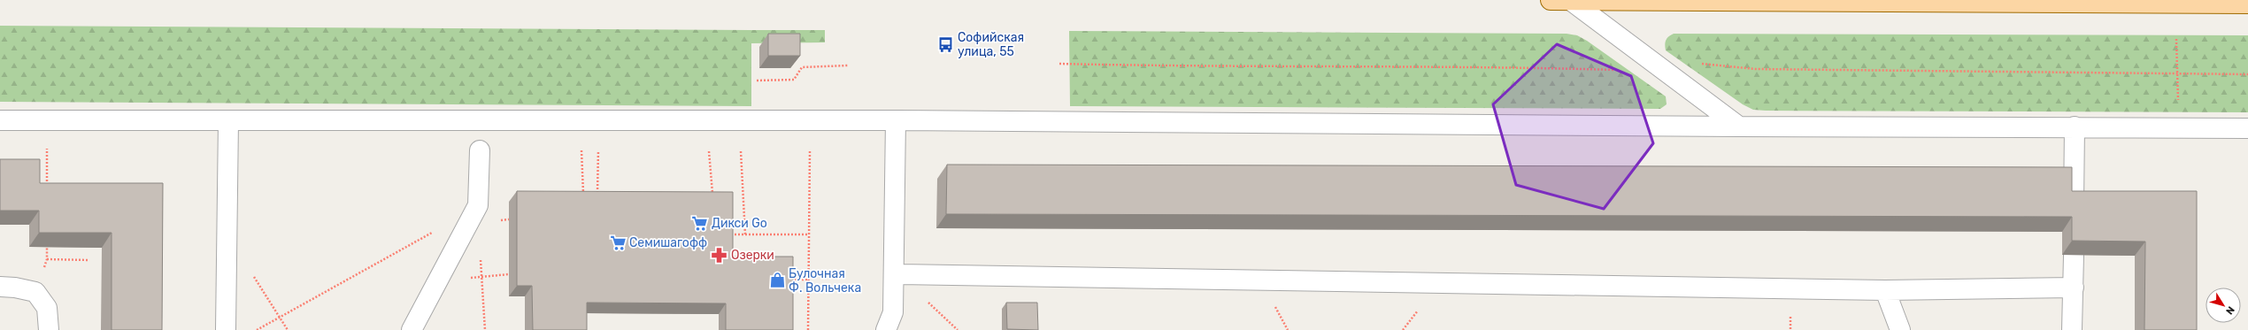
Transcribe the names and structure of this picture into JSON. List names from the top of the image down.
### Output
{
  "places": {
    "bus stop": ["Софийская улица, 55"],
    "supermarket": ["Дикси Go", "Семишагофф"],
    "pharmacy": ["Озерки"],
    "shop": ["Булочная Ф. Вольчека"]
  },
  "north": "bottom right"
}
